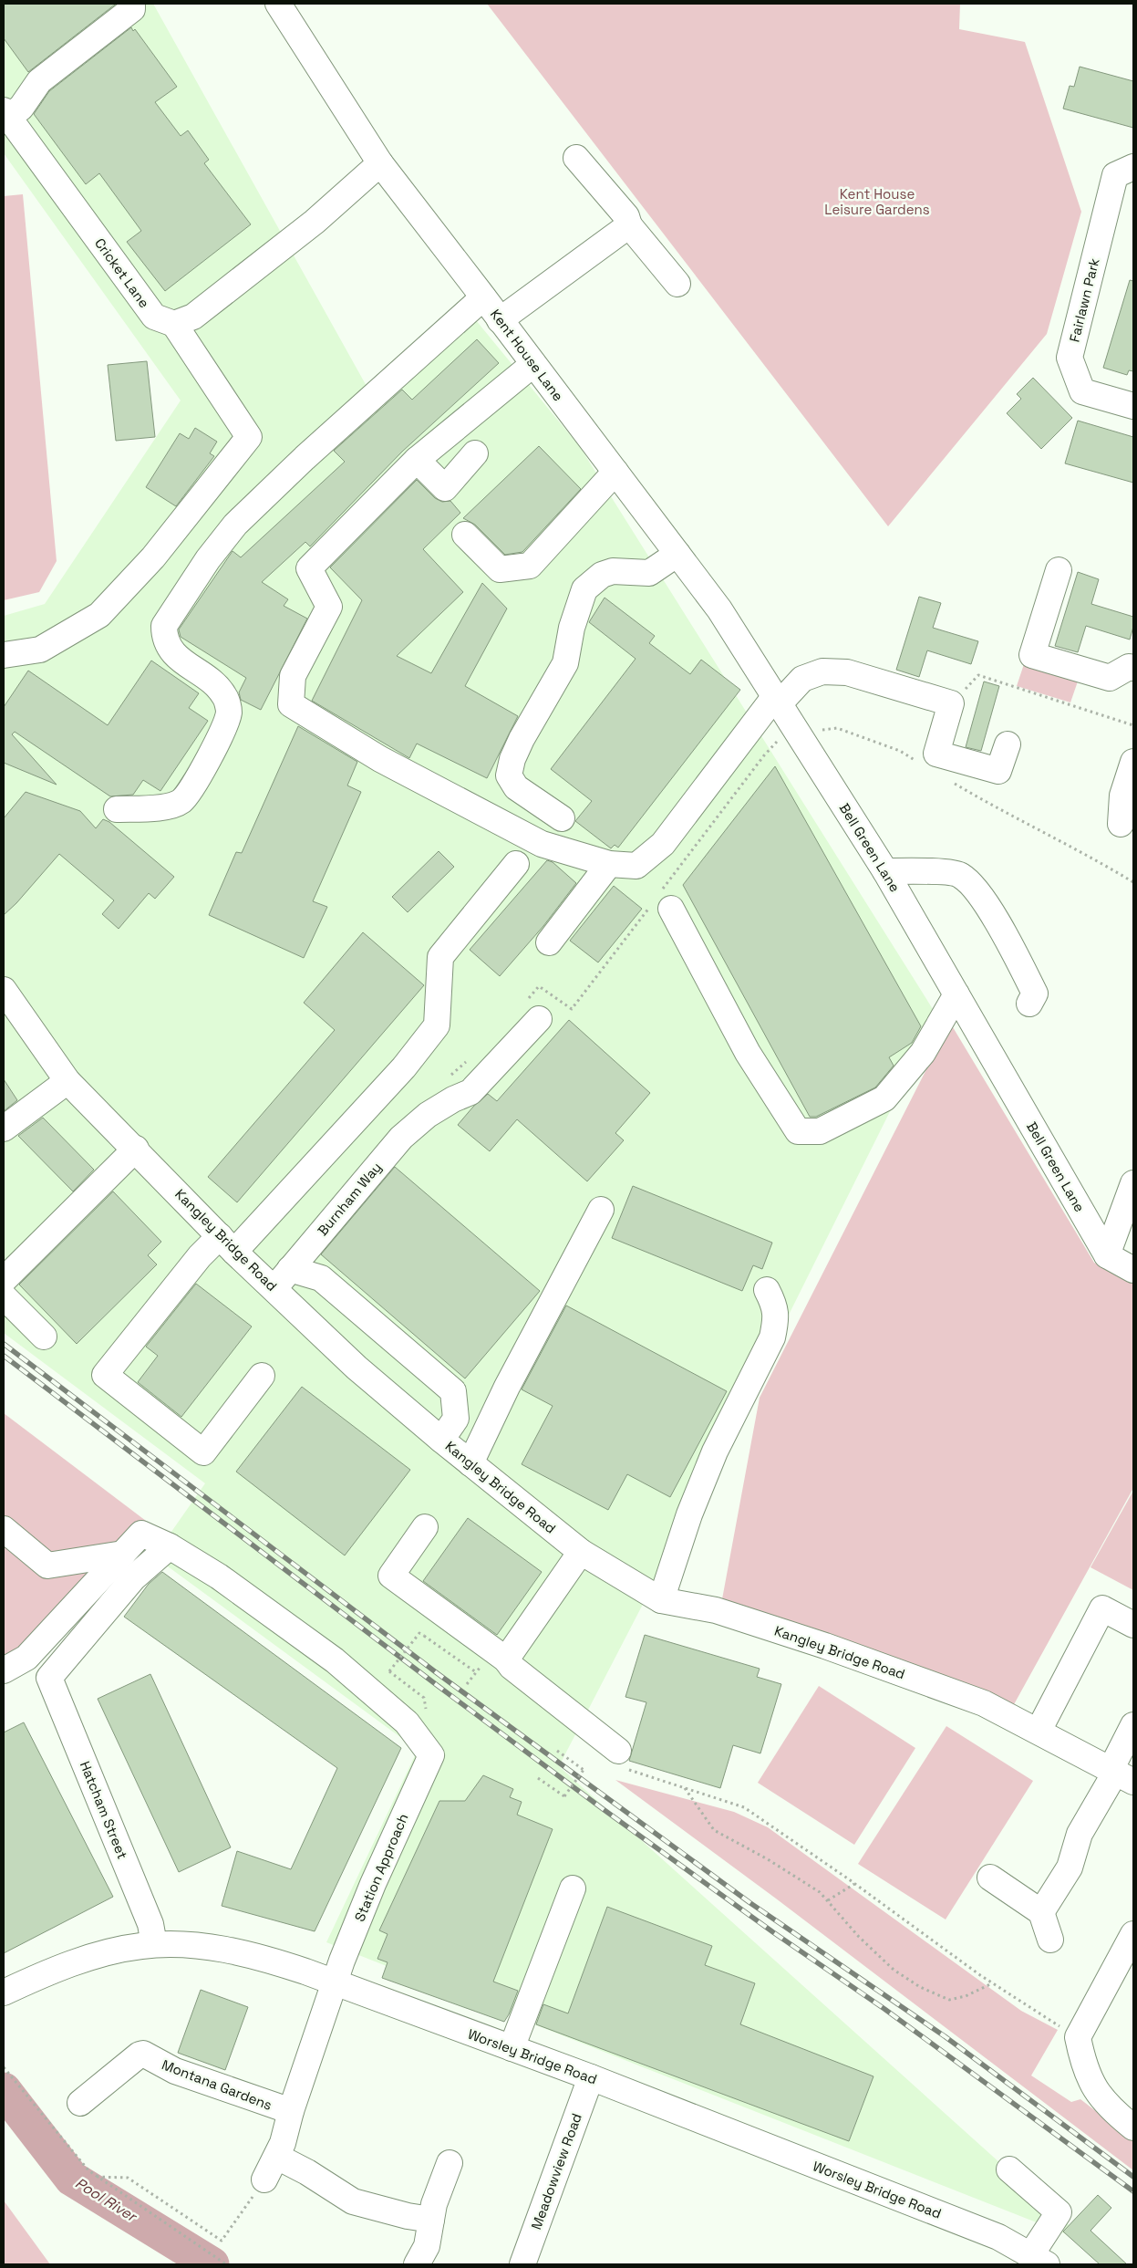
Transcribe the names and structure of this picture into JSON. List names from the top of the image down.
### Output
{
  "streets": {
    "street": [
      "Cricket Lane",
      "Fairlawn Park",
      "Kent House Lane",
      "Bell Green Lane",
      "Burnham Way",
      "Kangley Bridge Road",
      "Hatcham Street",
      "Station Approach",
      "Worsley Bridge Road",
      "Montana Gardens",
      "Meadowview Road"
    ]
  },
  "crossings": [
    ["Kent House Lane", "Bell Green Lane"],
    ["Burnham Way", "Kangley Bridge Road"],
    ["Hatcham Street", "Station Approach"],
    ["Hatcham Street", "Worsley Bridge Road"],
    ["Station Approach", "Worsley Bridge Road"],
    ["Station Approach", "Montana Gardens"],
    ["Worsley Bridge Road", "Montana Gardens"],
    ["Worsley Bridge Road", "Meadowview Road"]
  ],
  "water": ["Pool River"],
  "parks": ["Kent House Leisure Gardens"]
}
